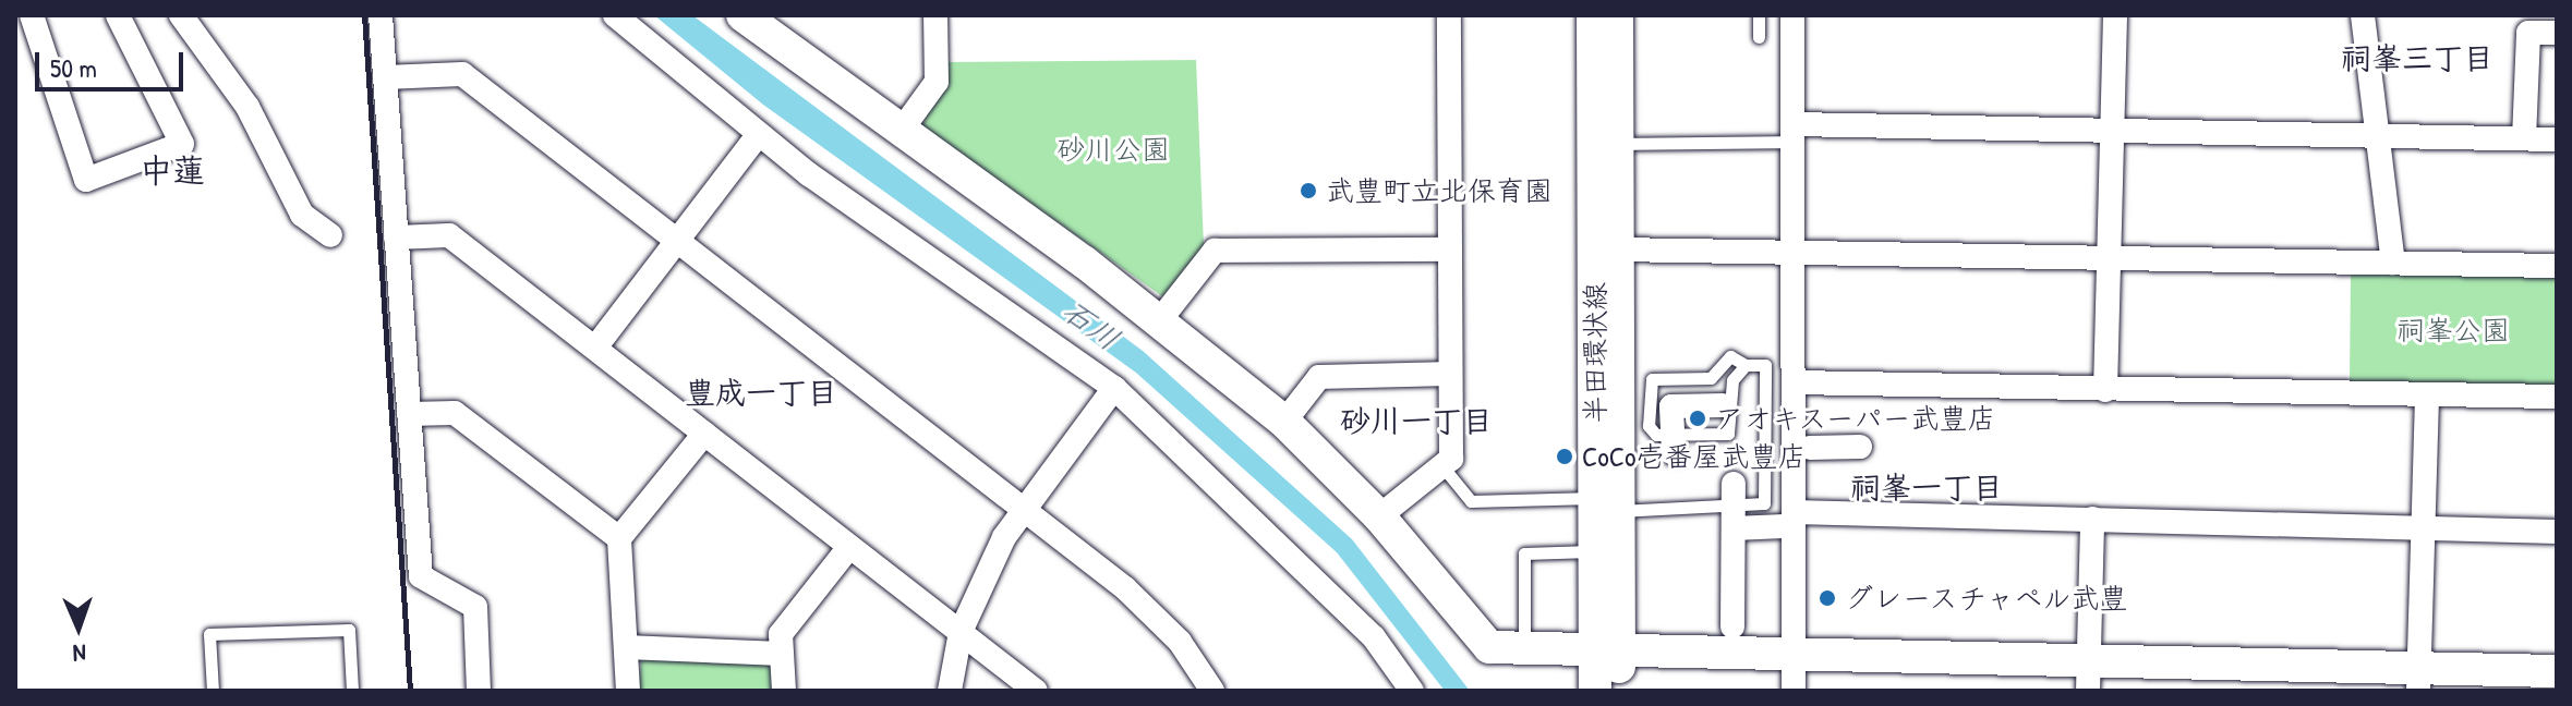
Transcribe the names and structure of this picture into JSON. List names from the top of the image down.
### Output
{
  "streets": {
    "street": ["半田環状線"]
  },
  "districts": [
    "祠峯三丁目",
    "中蓮",
    "豊成一丁目",
    "砂川一丁目",
    "祠峯一丁目"
  ],
  "water": ["石川"],
  "parks": ["砂川公園", "祠峯公園"],
  "places": [
    "武豊町立北保育園",
    "アオキスーパー武豊店",
    "CoCo壱番屋武豊店",
    "グレースチャペル武豊"
  ],
  "scale_bar": "50 m",
  "north": "bottom"
}
